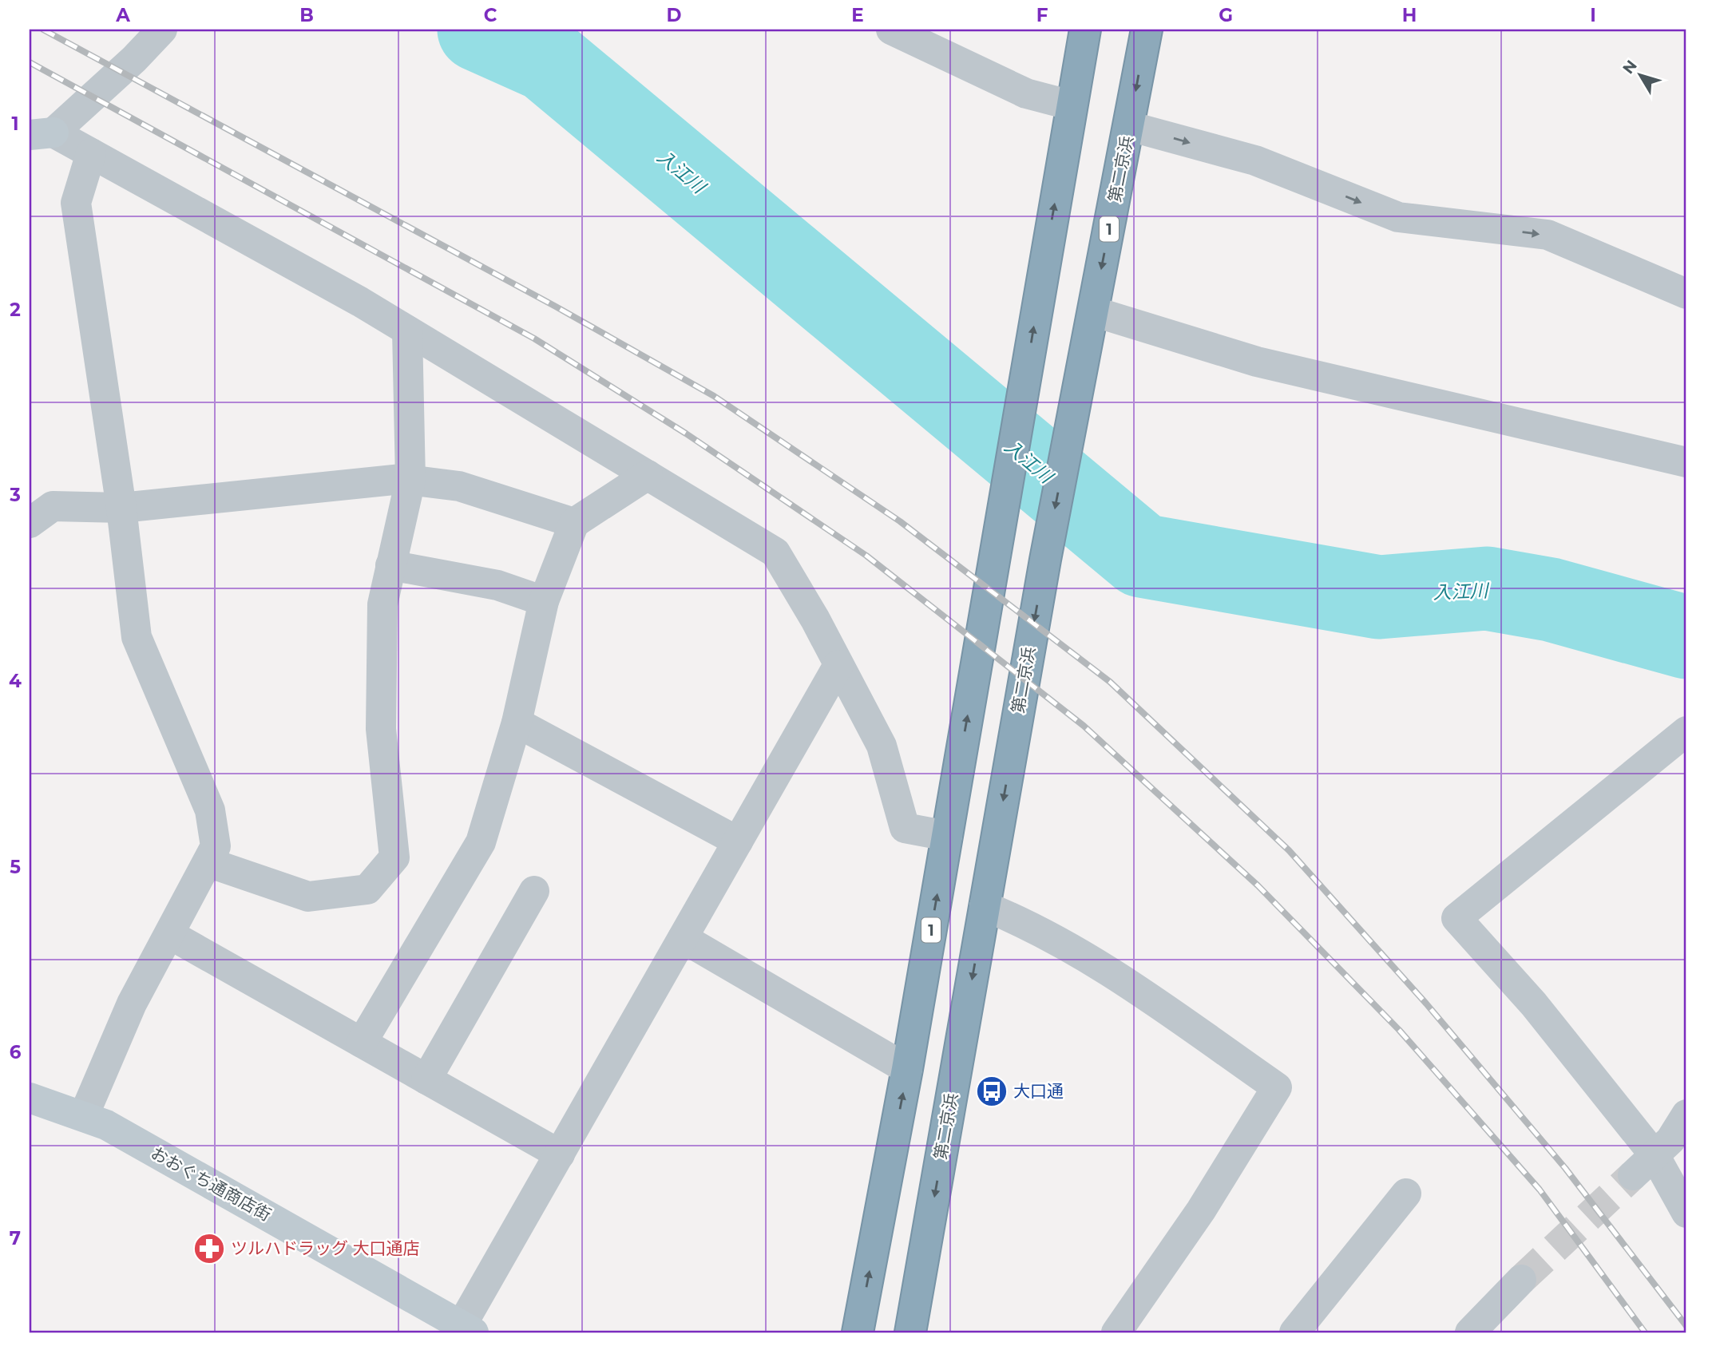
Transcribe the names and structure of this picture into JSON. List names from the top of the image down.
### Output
{
  "streets": {
    "highway": ["第二京浜", "1"],
    "main road": ["おおぐち通商店街"]
  },
  "water": ["入江川"],
  "places": {
    "bus stop": ["大口通"],
    "pharmacy": ["ツルハドラッグ 大口通店"]
  },
  "north": "top left",
  "grid": {
    "columns": [
      "A",
      "B",
      "C",
      "D",
      "E",
      "F",
      "G",
      "H",
      "I"
    ],
    "rows": [
      "1",
      "2",
      "3",
      "4",
      "5",
      "6",
      "7"
    ]
  }
}
